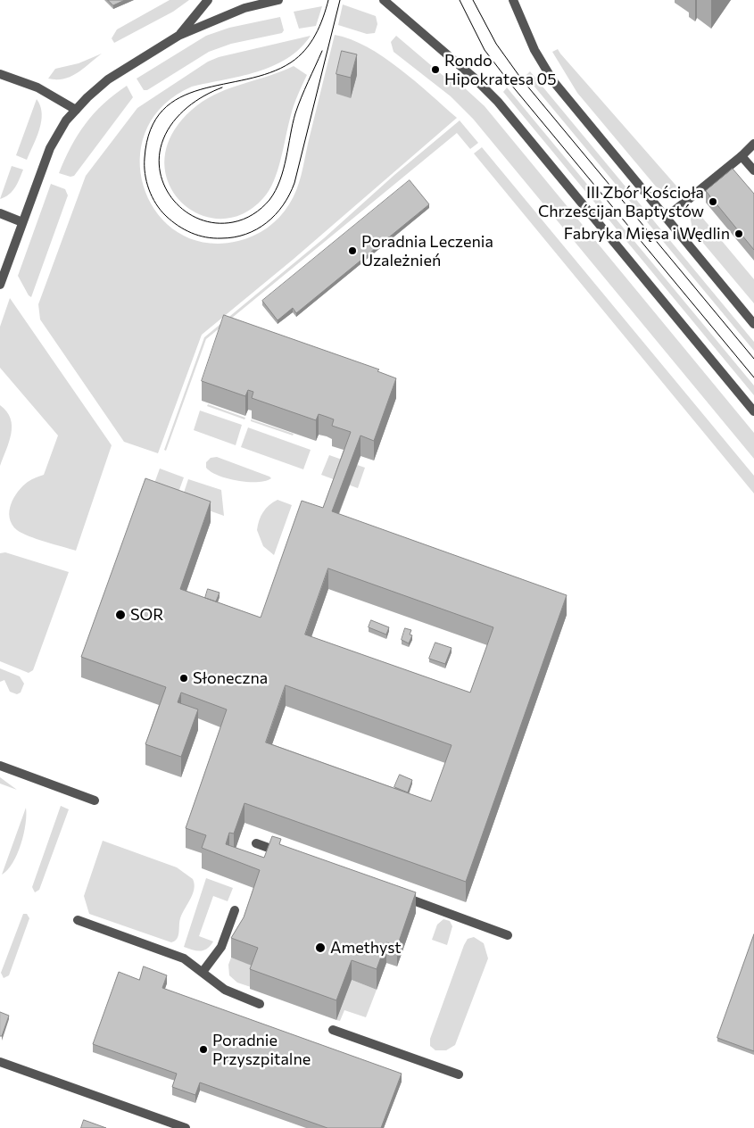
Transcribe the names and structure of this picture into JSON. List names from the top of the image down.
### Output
{
  "places": [
    "Rondo Hipokratesa 05",
    "III Zbór Kościoła Chrześcijan Baptystów",
    "Fabryka Mięsa i Wędlin",
    "Poradnia Leczenia Uzależnień",
    "SOR",
    "Słoneczna",
    "Amethyst",
    "Poradnie Przyszpitalne"
  ]
}
